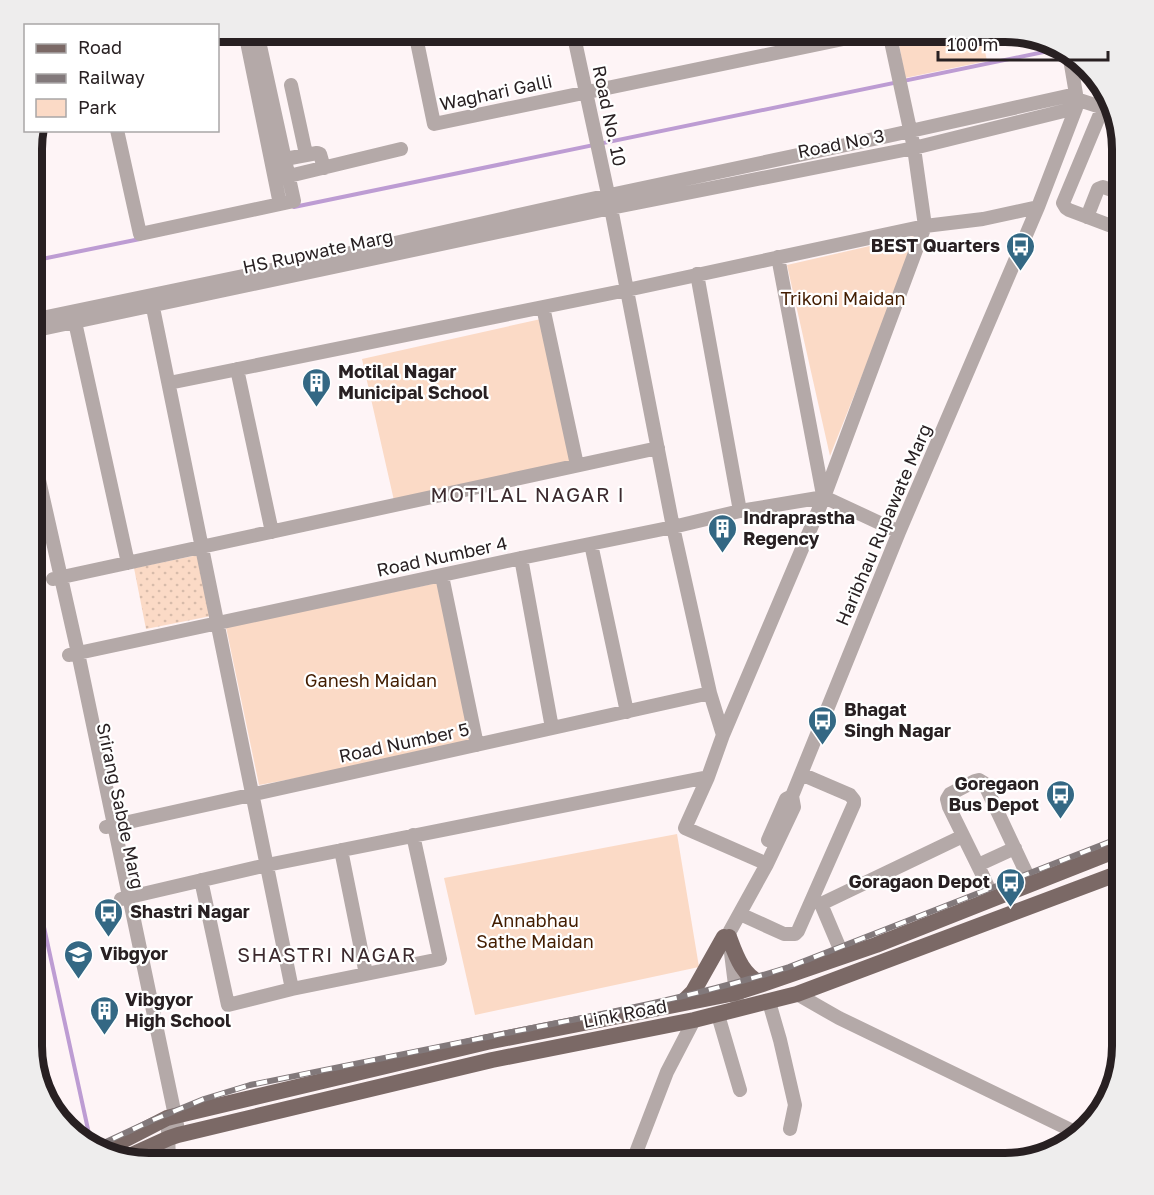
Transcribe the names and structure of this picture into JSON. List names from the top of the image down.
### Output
{
  "streets": {
    "main road": ["Link Road"],
    "street": [
      "Waghari Galli",
      "Road No. 10",
      "Road No 3",
      "HS Rupwate Marg",
      "Haribhau Rupawate Marg",
      "Road Number 4",
      "Road Number 5",
      "Srirang Sabde Marg"
    ]
  },
  "crossings": [
    ["Waghari Galli", "Road No. 10"],
    ["Road No. 10", "Road No 3"],
    ["Road No. 10", "HS Rupwate Marg"],
    ["Road No. 10", "Road Number 4"],
    ["Road No. 10", "Road Number 5"],
    ["Road No 3", "HS Rupwate Marg"],
    ["Road No 3", "Haribhau Rupawate Marg"],
    ["Road Number 4", "Srirang Sabde Marg"],
    ["Road Number 5", "Srirang Sabde Marg"],
    ["Srirang Sabde Marg", "Link Road"]
  ],
  "districts": ["MOTILAL NAGAR I", "SHASTRI NAGAR"],
  "parks": ["Trikoni Maidan", "Ganesh Maidan", "Annabhau Sathe Maidan"],
  "places": {
    "bus stop": [
      "BEST Quarters",
      "Bhagat Singh Nagar",
      "Goregaon Bus Depot",
      "Goragaon Depot",
      "Shastri Nagar"
    ],
    "building": ["Motilal Nagar Municipal School", "Indraprastha Regency", "Vibgyor High School"],
    "school or university": ["Vibgyor"]
  },
  "legend": ["Road", "Railway", "Park"],
  "scale_bar": "100 m"
}
